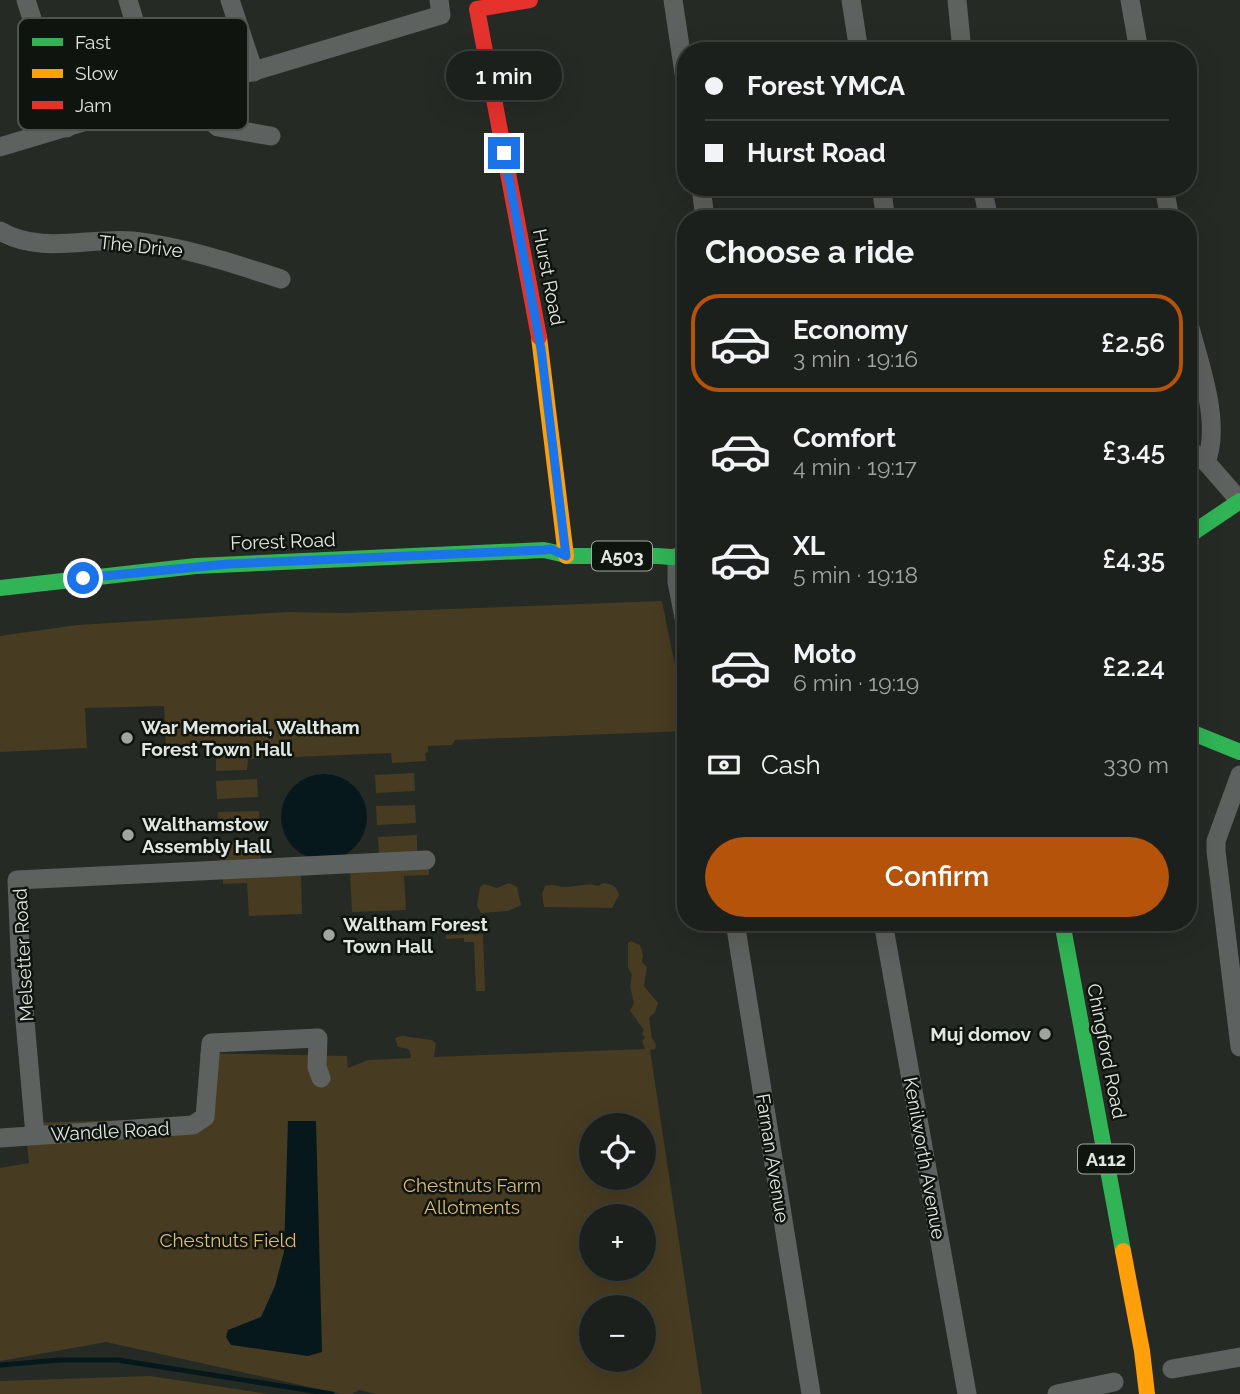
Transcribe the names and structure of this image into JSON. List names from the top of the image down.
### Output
{
  "streets": {
    "main road": [
      "Hurst Road",
      "Forest Road",
      "A503",
      "Chingford Road",
      "A112"
    ],
    "street": [
      "The Drive",
      "Melsetter Road",
      "Wandle Road",
      "Farnan Avenue",
      "Kenilworth Avenue"
    ]
  },
  "crossings": [
    ["Hurst Road", "Forest Road"],
    ["Hurst Road", "A503"],
    ["Forest Road", "A503"],
    ["Melsetter Road", "Wandle Road"]
  ],
  "parks": ["Chestnuts Farm Allotments", "Chestnuts Field"],
  "places": [
    "War Memorial, Waltham Forest Town Hall",
    "Walthamstow Assembly Hall",
    "Waltham Forest Town Hall",
    "Muj domov"
  ],
  "legend": ["Fast", "Slow", "Jam"],
  "page": {
    "banner": ["Forest YMCA", "Hurst Road"],
    "bubble": "1 min",
    "heading": "Choose a ride",
    "list": [
      {
        "name": "Economy",
        "note": "3 min · 19:16",
        "value": "£2.56"
      },
      {
        "name": "Comfort",
        "note": "4 min · 19:17",
        "value": "£3.45"
      },
      {
        "name": "XL",
        "note": "5 min · 19:18",
        "value": "£4.35"
      },
      {
        "name": "Moto",
        "note": "6 min · 19:19",
        "value": "£2.24"
      }
    ],
    "pay": ["Cash", "330 m"],
    "buttons": "Confirm",
    "map_buttons": ["+", "−"]
  }
}
